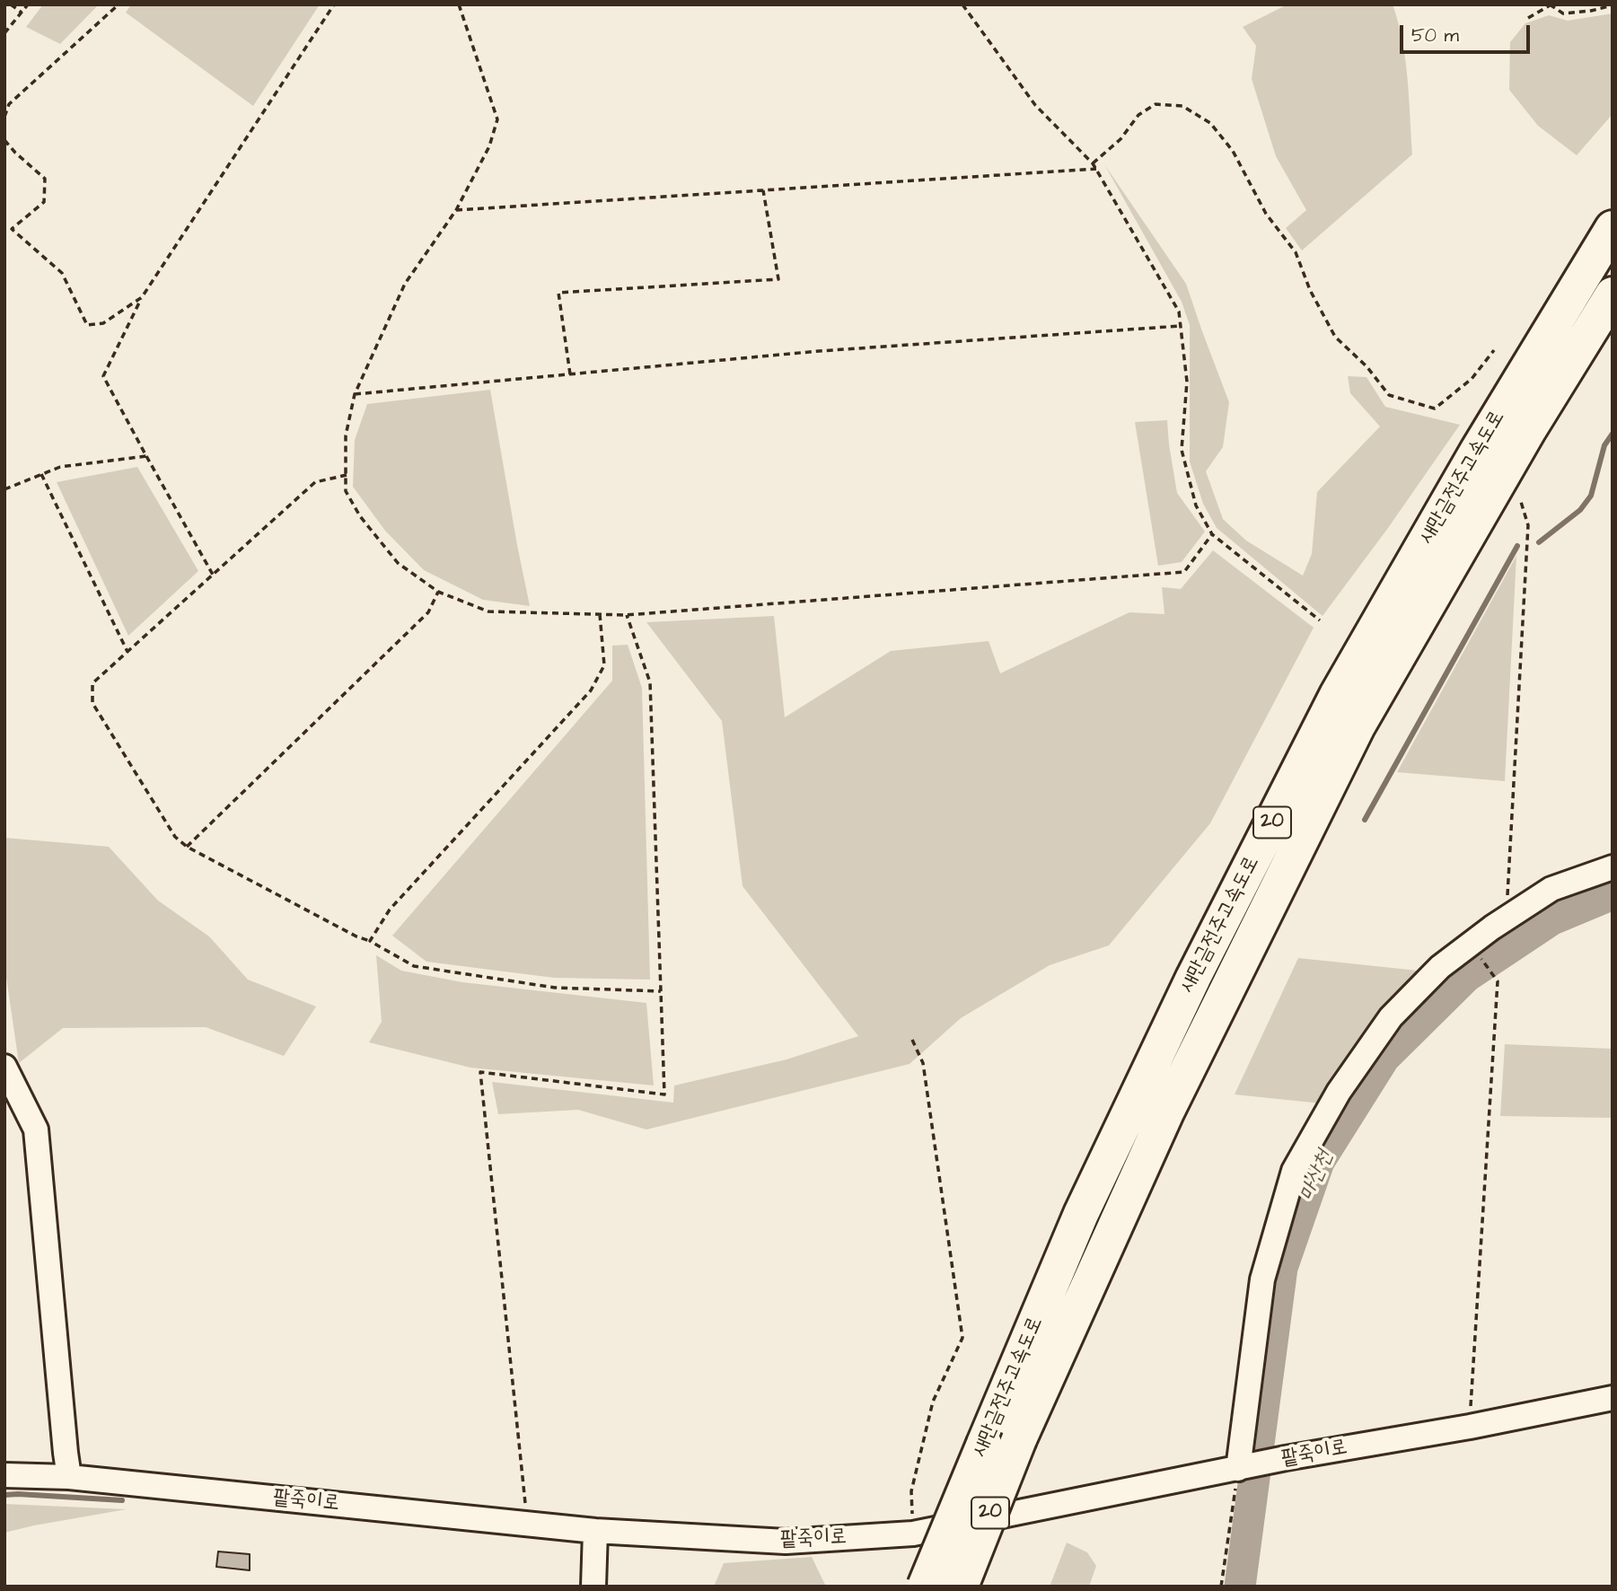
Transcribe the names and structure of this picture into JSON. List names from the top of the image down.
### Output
{
  "streets": {
    "highway": ["새만금전주고속도로", "20"],
    "street": ["팥죽이로"]
  },
  "water": ["마산천"],
  "scale_bar": "50 m"
}
